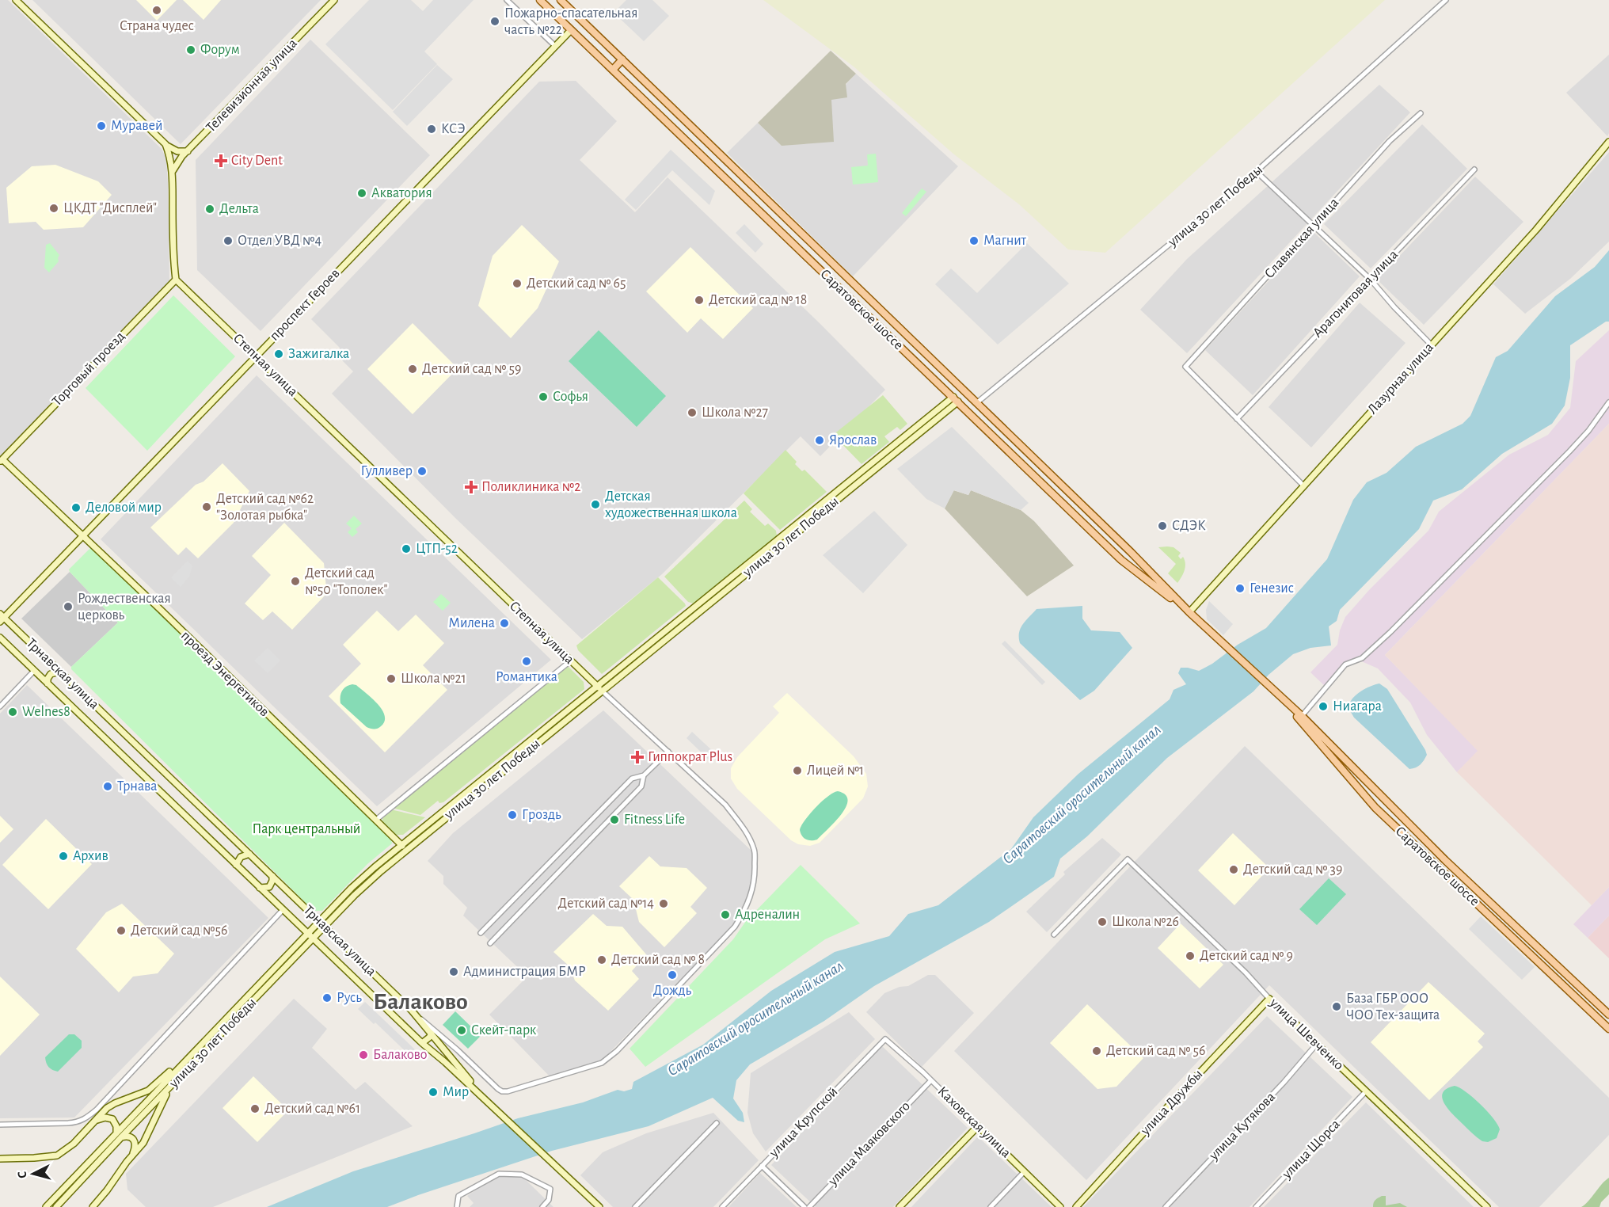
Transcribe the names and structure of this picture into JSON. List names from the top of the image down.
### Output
{
  "streets": {
    "main road": [
      "Телевизионная улица",
      "улица 30 лет Победы",
      "проспект Героев",
      "Саратовское шоссе",
      "Степная улица",
      "Торговый проезд",
      "Лазурная улица",
      "Трнавская улица",
      "проезд Энергетиков",
      "улица Шевченко",
      "улица Дружбы",
      "Каховская улица"
    ],
    "street": [
      "Славянская улица",
      "Арагонитовая улица",
      "улица Крупской",
      "улица Кутякова",
      "улица Маяковского",
      "улица Щорса"
    ]
  },
  "crossings": [
    ["улица 30 лет Победы", "Саратовское шоссе"],
    ["улица 30 лет Победы", "Степная улица"],
    ["улица 30 лет Победы", "Трнавская улица"],
    ["улица 30 лет Победы", "проезд Энергетиков"],
    ["Славянская улица", "Арагонитовая улица"],
    ["проспект Героев", "Саратовское шоссе"],
    ["проспект Героев", "Степная улица"],
    ["проспект Героев", "Трнавская улица"],
    ["проспект Героев", "проезд Энергетиков"],
    ["Саратовское шоссе", "Лазурная улица"],
    ["Степная улица", "Торговый проезд"],
    ["Торговый проезд", "проезд Энергетиков"],
    ["улица Шевченко", "улица Дружбы"],
    ["улица Шевченко", "улица Кутякова"],
    ["улица Шевченко", "улица Щорса"],
    ["улица Крупской", "Каховская улица"],
    ["Каховская улица", "улица Маяковского"]
  ],
  "districts": ["Балаково"],
  "water": ["Саратовский оросительный канал"],
  "parks": ["Парк центральный"],
  "places": {
    "other": [
      "Страна чудес",
      "Пожарно-спасательная часть №22",
      "Форум",
      "Муравей",
      "КСЭ",
      "Акватория",
      "ЦКДТ \"Дисплей\"",
      "Дельта",
      "Отдел УВД №4",
      "Магнит",
      "Детский сад № 65",
      "Детский сад № 18",
      "Зажигалка",
      "Детский сад № 59",
      "Софья",
      "Школа №27",
      "Ярослав",
      "Гулливер",
      "Детская художественная школа",
      "Детский сад №62 \"Золотая рыбка\"",
      "Деловой мир",
      "СДЭК",
      "ЦТП-52",
      "Детский сад №50 \"Тополек\"",
      "Генезис",
      "Рождественская церковь",
      "Милена",
      "Романтика",
      "Школа №21",
      "Ниагара",
      "Welnes8",
      "Лицей №1",
      "Трнава",
      "Гроздь",
      "Fitness Life",
      "Архив",
      "Детский сад № 39",
      "Детский сад №14",
      "Адреналин",
      "Школа №26",
      "Детский сад №56",
      "Детский сад № 9",
      "Детский сад № 8",
      "Администрация БМР",
      "Дождь",
      "Русь",
      "База ГБР ООО ЧОО Тех-защита",
      "Скейт-парк",
      "Детский сад № 56",
      "Балаково",
      "Мир",
      "Детский сад №61"
    ],
    "health": ["City Dent", "Поликлиника №2", "Гиппократ Plus"]
  },
  "north": "left"
}
